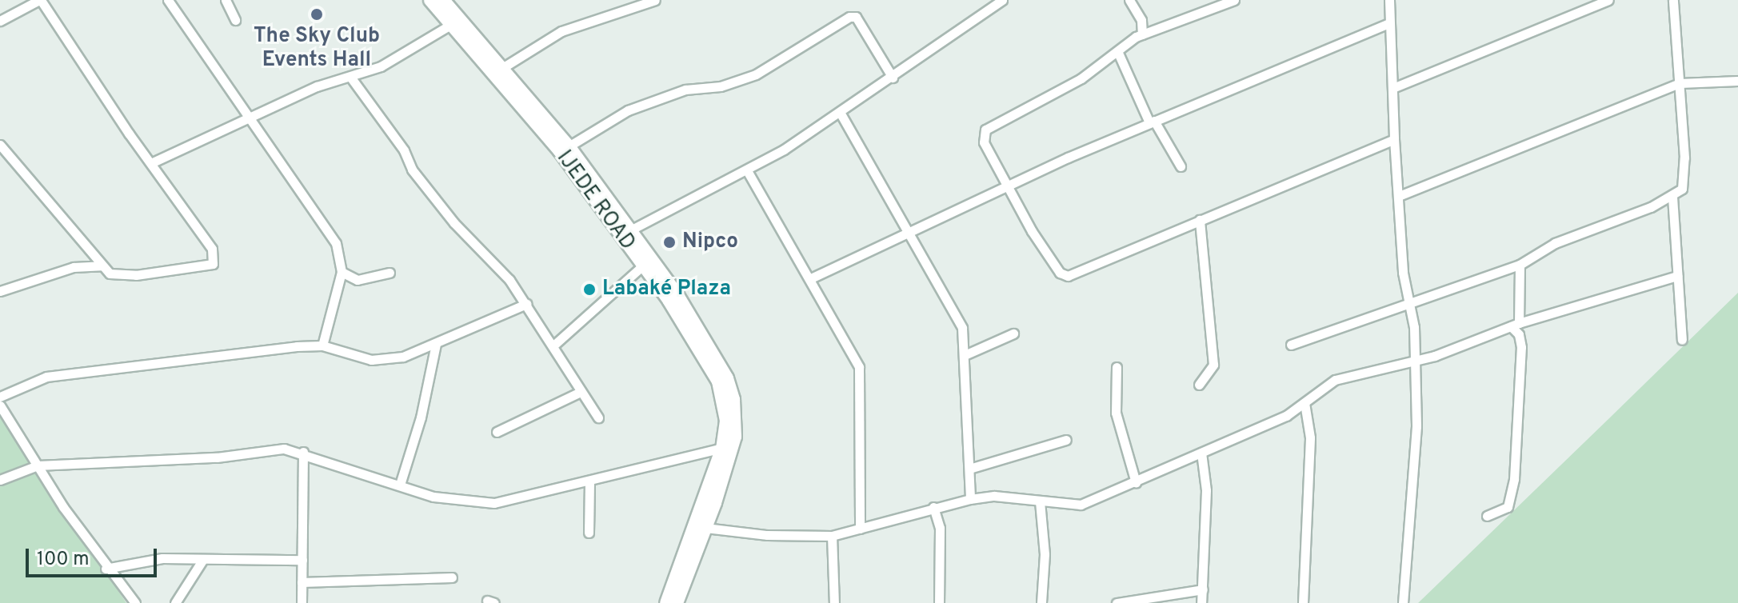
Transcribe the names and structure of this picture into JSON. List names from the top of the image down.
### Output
{
  "streets": {
    "main road": ["IJEDE ROAD"]
  },
  "places": ["The Sky Club Events Hall", "Nipco", "Labaké Plaza"],
  "scale_bar": "100 m"
}
